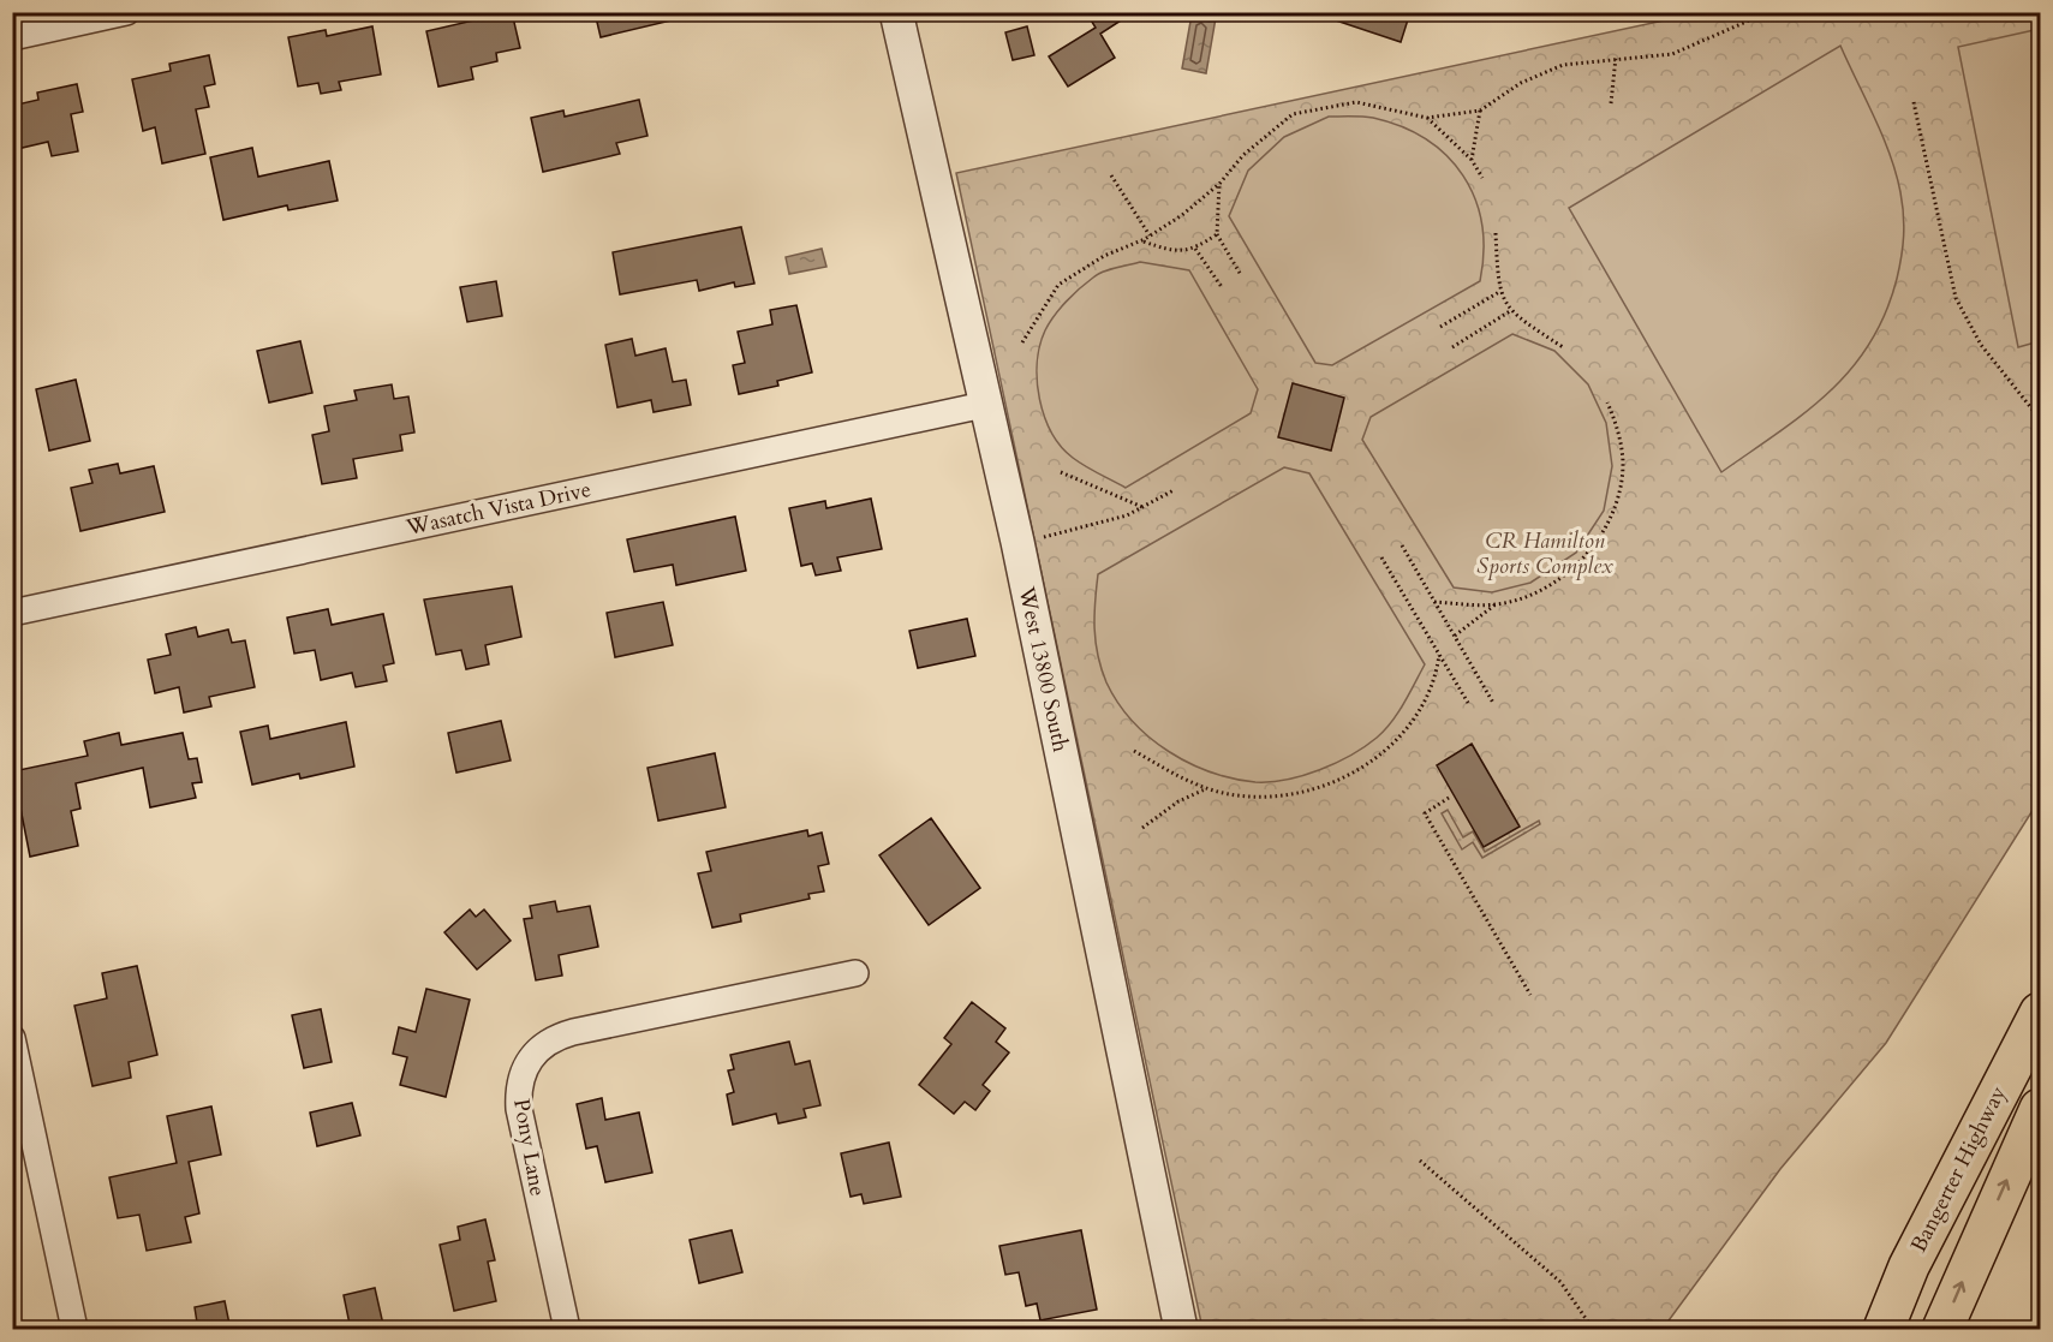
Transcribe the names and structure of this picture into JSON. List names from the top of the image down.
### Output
{
  "streets": {
    "highway": ["Bangerter Highway"],
    "street": ["Wasatch Vista Drive", "West 13800 South", "Pony Lane"]
  },
  "crossings": [
    ["Wasatch Vista Drive", "West 13800 South"]
  ],
  "parks": ["CR Hamilton Sports Complex"]
}
